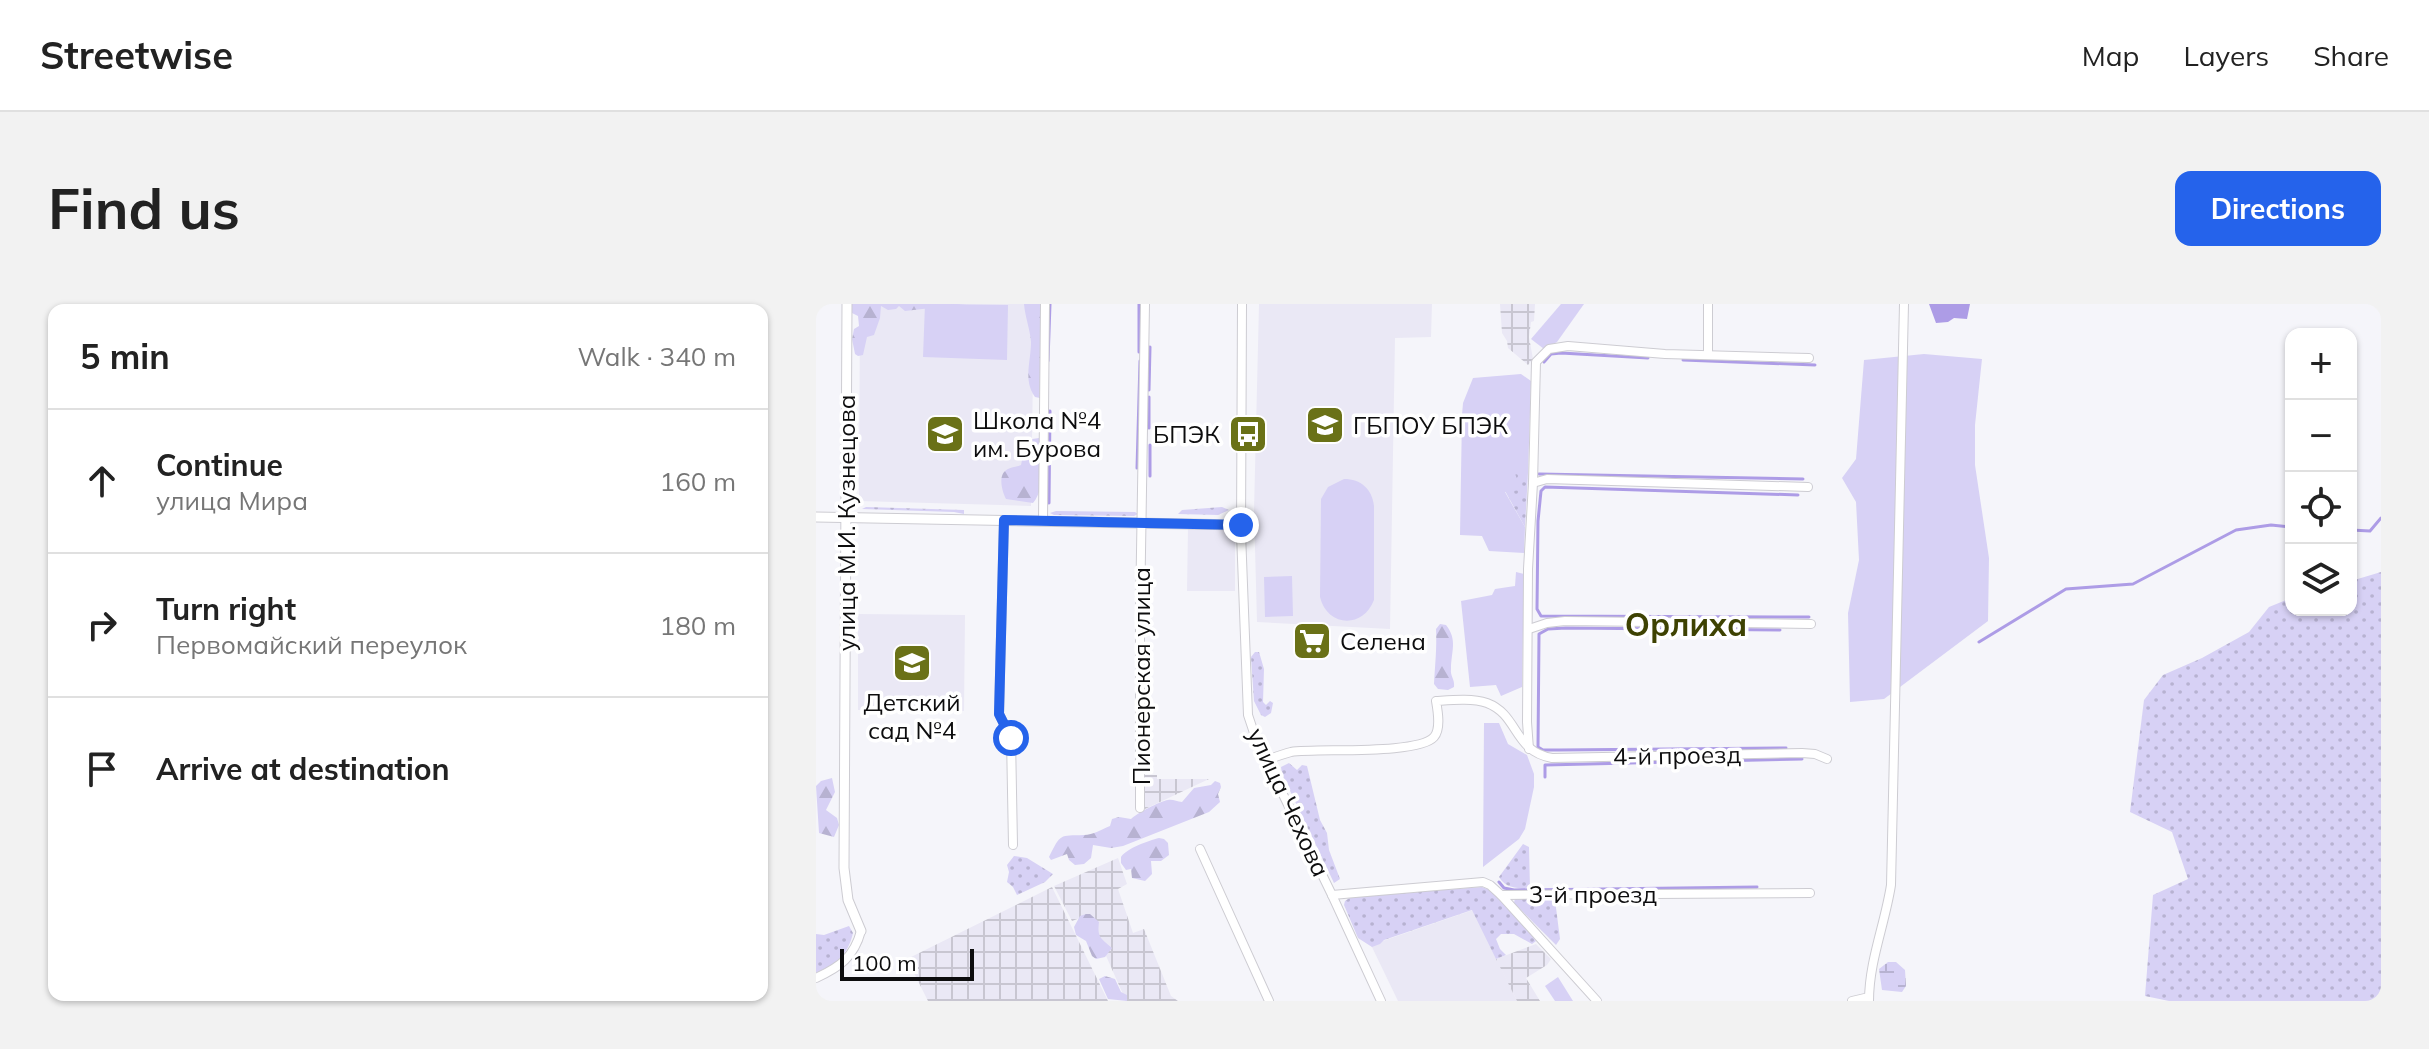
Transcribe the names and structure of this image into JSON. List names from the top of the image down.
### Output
{
  "streets": {
    "street": [
      "улица М.И. Кузнецова",
      "Пионерская улица",
      "4-й проезд",
      "улица Чехова",
      "3-й проезд"
    ]
  },
  "crossings": [
    ["улица Чехова", "3-й проезд"]
  ],
  "districts": ["Орлиха"],
  "places": {
    "school or university": ["ГБПОУ БПЭК", "Школа №4 им. Бурова", "Детский сад №4"],
    "bus stop": ["БПЭК"],
    "supermarket": ["Селена"]
  },
  "scale_bar": "100 m",
  "page": {
    "header": "Streetwise",
    "nav": ["Map", "Layers", "Share"],
    "buttons": "Directions",
    "title": "Find us",
    "heading": ["5 min", "Walk · 340 m"],
    "map_buttons": ["+", "−"],
    "list": [
      ["Continue", "улица Мира", "160 m"],
      ["Turn right", "Первомайский переулок", "180 m"],
      "Arrive at destination"
    ],
    "scale": "100 m"
  }
}
